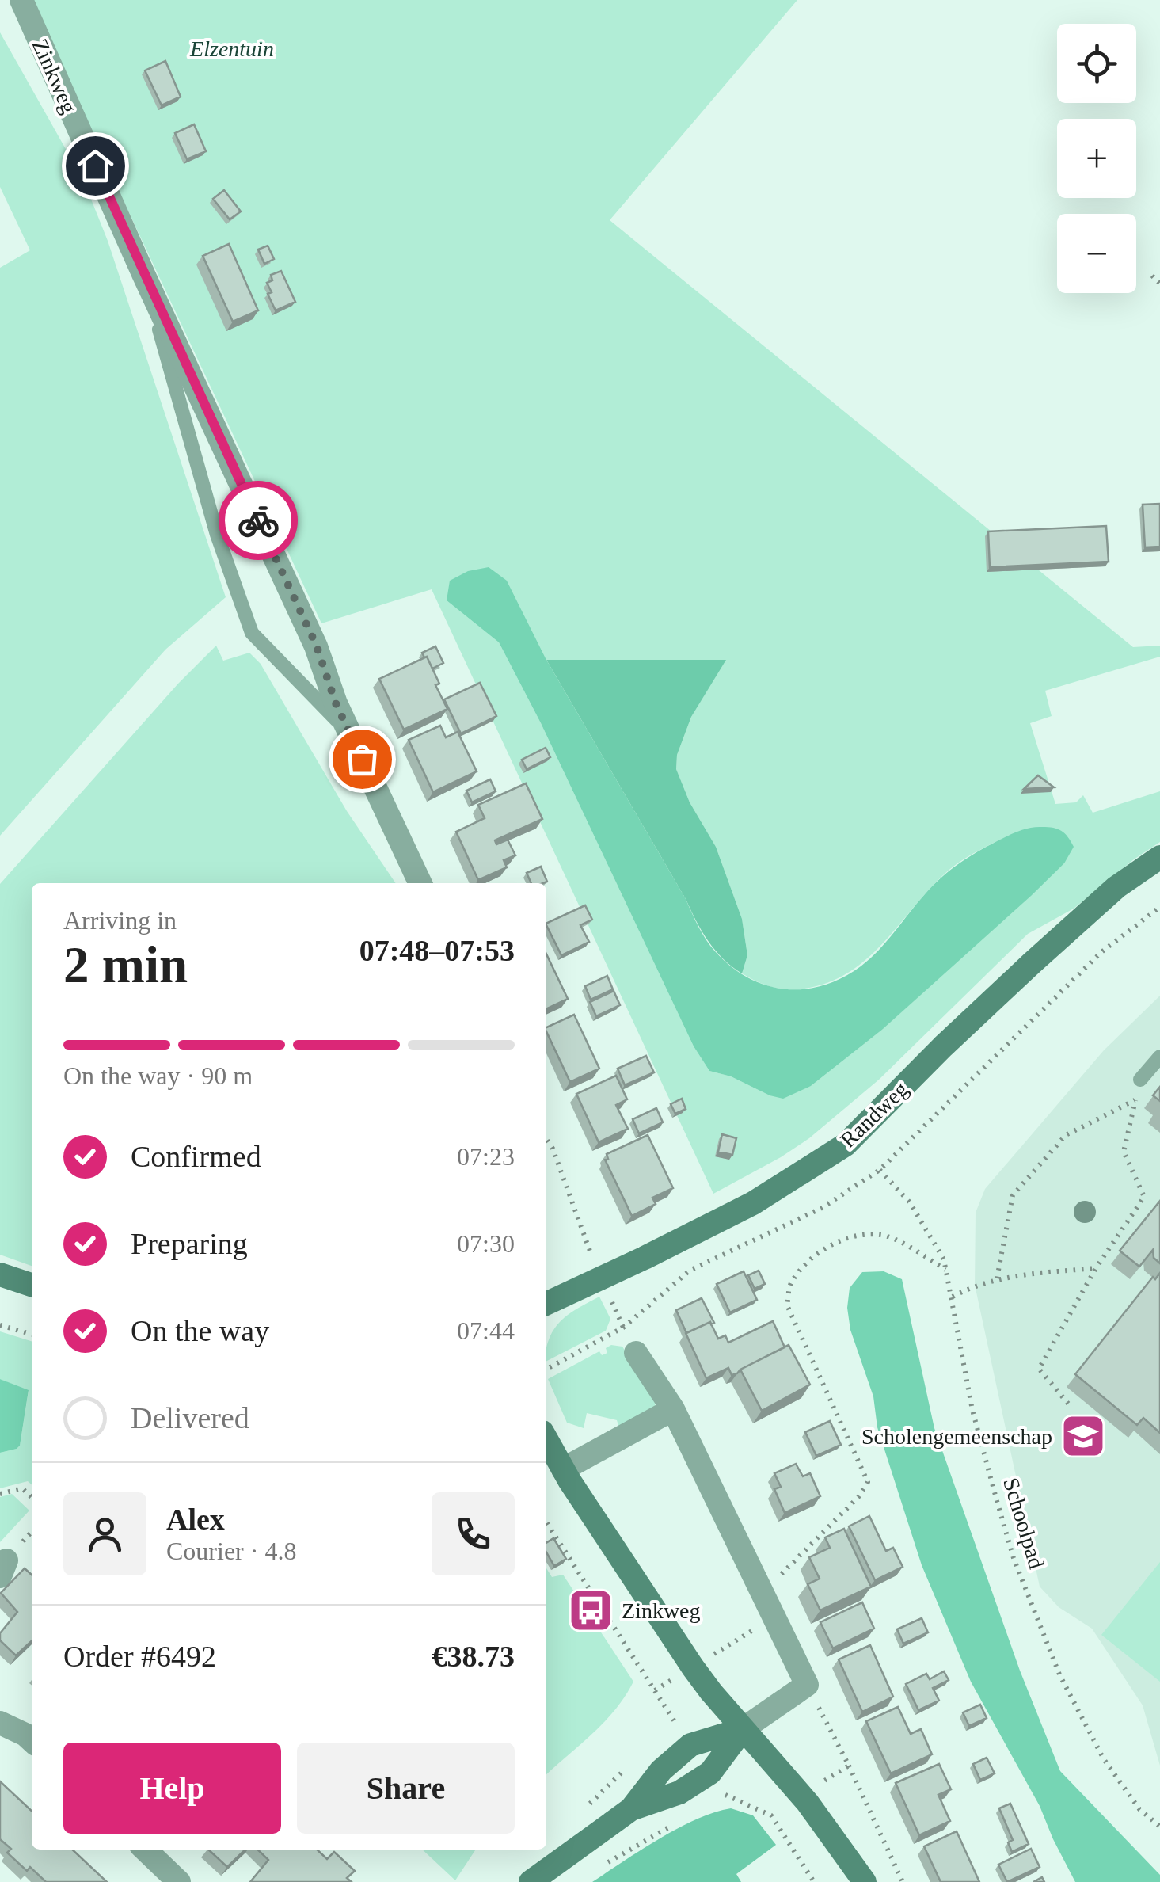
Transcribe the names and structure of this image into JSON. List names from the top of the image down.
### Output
{
  "streets": {
    "street": ["Zinkweg", "Randweg"],
    "path": ["Schoolpad"]
  },
  "parks": ["Elzentuin"],
  "places": {
    "school or university": ["Scholengemeenschap"],
    "bus stop": ["Zinkweg"]
  },
  "page": {
    "map_buttons": ["+", "−"],
    "heading": ["2 min", "Arriving in", "07:48–07:53"],
    "panel": [
      "Alex",
      "Courier · 4.8",
      "Order #6492",
      "€38.73"
    ],
    "bar": "On the way · 90 m",
    "list": [
      ["Confirmed", "07:23"],
      ["Preparing", "07:30"],
      ["On the way", "07:44"],
      "Delivered"
    ],
    "buttons": ["Help", "Share"]
  }
}
